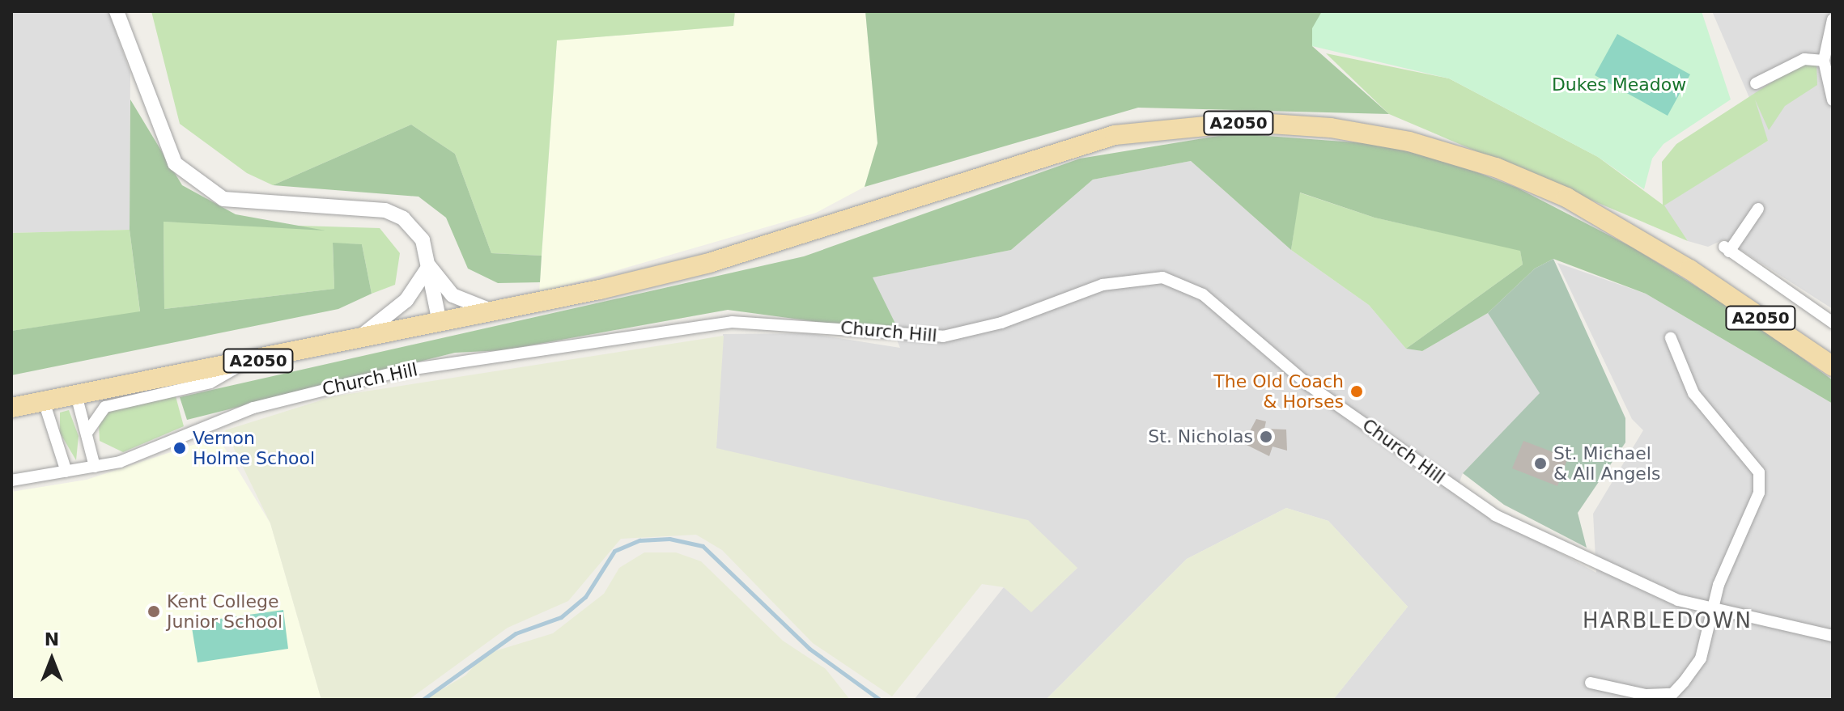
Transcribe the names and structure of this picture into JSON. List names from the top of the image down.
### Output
{
  "streets": {
    "main road": ["A2050"],
    "street": ["Church Hill"]
  },
  "districts": ["HARBLEDOWN"],
  "parks": ["Dukes Meadow"],
  "places": [
    "The Old Coach & Horses",
    "St. Nicholas",
    "Vernon Holme School",
    "St. Michael & All Angels",
    "Kent College Junior School"
  ],
  "north": "top"
}
